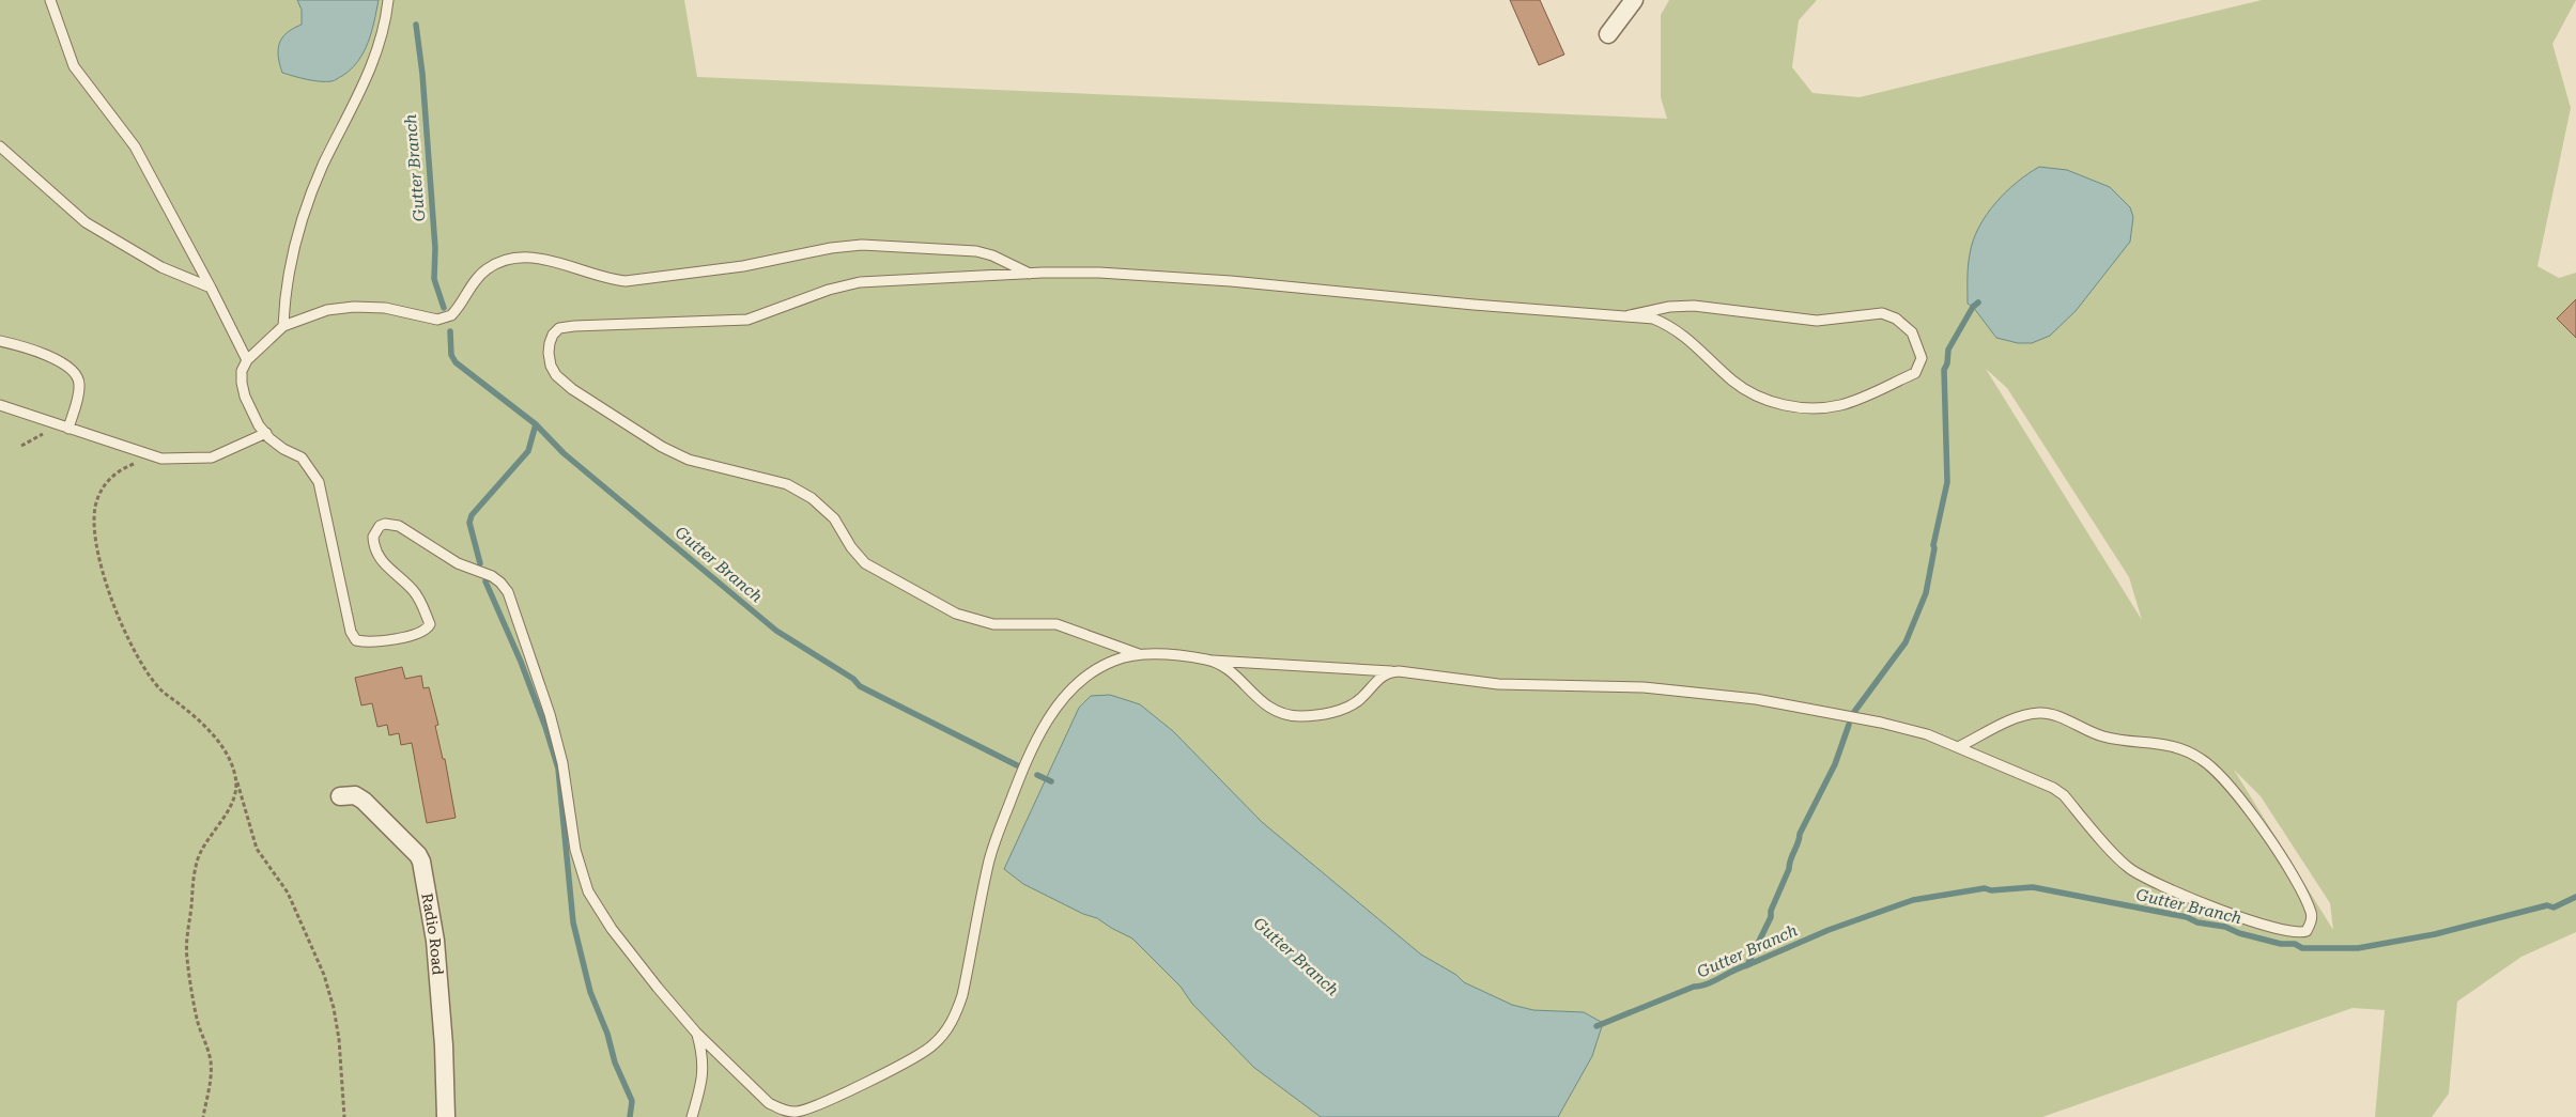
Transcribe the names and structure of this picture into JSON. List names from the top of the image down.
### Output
{
  "streets": {
    "street": ["Radio Road"]
  },
  "water": ["Gutter Branch"]
}
